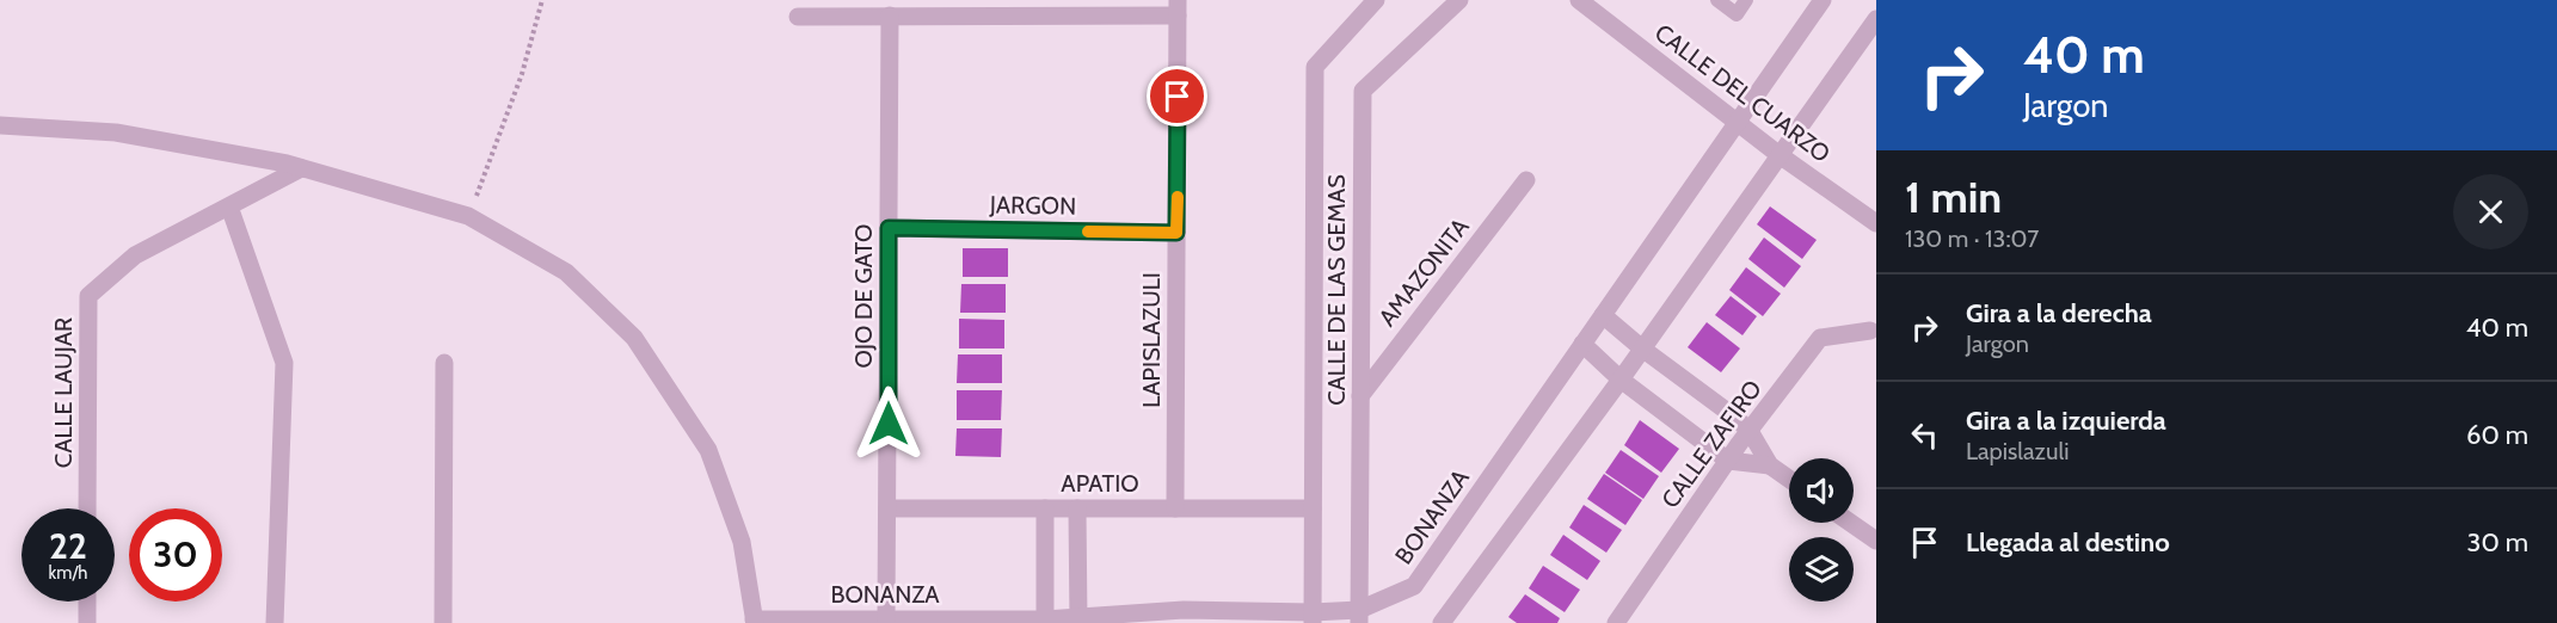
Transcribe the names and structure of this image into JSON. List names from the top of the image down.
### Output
{
  "streets": {
    "street": [
      "CALLE DEL CUARZO",
      "JARGON",
      "AMAZONITA",
      "CALLE DE LAS GEMAS",
      "OJO DE GATO",
      "LAPISLAZULI",
      "CALLE LAUJAR",
      "CALLE ZAFIRO",
      "APATIO",
      "BONANZA"
    ]
  },
  "crossings": [
    ["CALLE DEL CUARZO", "BONANZA"],
    ["JARGON", "OJO DE GATO"],
    ["JARGON", "LAPISLAZULI"],
    ["AMAZONITA", "CALLE DE LAS GEMAS"],
    ["CALLE DE LAS GEMAS", "APATIO"],
    ["CALLE DE LAS GEMAS", "BONANZA"],
    ["OJO DE GATO", "APATIO"],
    ["OJO DE GATO", "BONANZA"],
    ["LAPISLAZULI", "APATIO"]
  ],
  "page": {
    "turn": ["40 m", "Jargon"],
    "heading": ["1 min", "130 m · 13:07"],
    "list": [
      {
        "name": "Gira a la derecha",
        "note": "Jargon",
        "value": "40 m"
      },
      {
        "name": "Gira a la izquierda",
        "note": "Lapislazuli",
        "value": "60 m"
      },
      {
        "name": "Llegada al destino",
        "value": "30 m"
      }
    ],
    "speed": "22 km/h",
    "limit": "30"
  }
}
